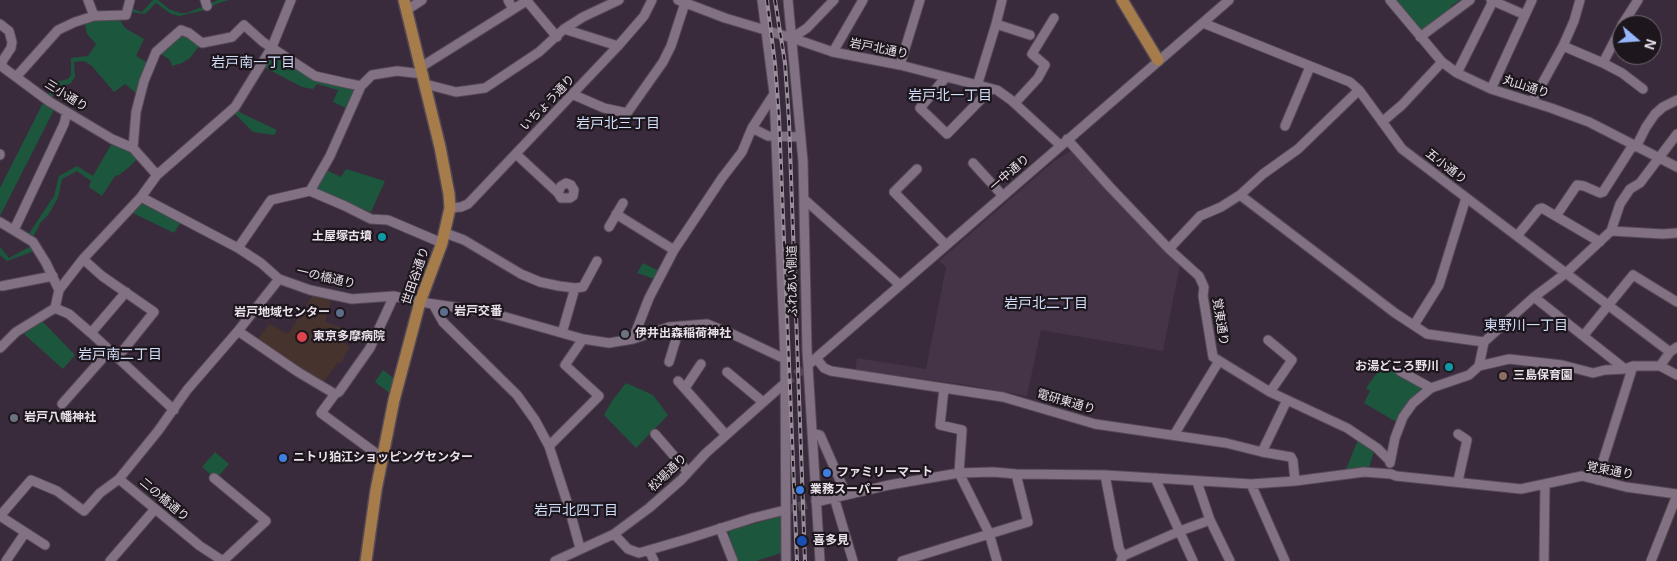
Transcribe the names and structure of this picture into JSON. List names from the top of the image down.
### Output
{
  "streets": {
    "main road": ["世田谷通り"],
    "street": [
      "岩戸北通り",
      "丸山通り",
      "三小通り",
      "いちょう通り",
      "五小通り",
      "一中通り",
      "一の橋通り",
      "ふれあい側道",
      "覚東通り",
      "電研東通り",
      "松場通り",
      "二の橋通り"
    ]
  },
  "crossings": [
    ["岩戸北通り", "一中通り"],
    ["岩戸北通り", "ふれあい側道"],
    ["岩戸北通り", "覚東通り"],
    ["いちょう通り", "世田谷通り"],
    ["五小通り", "一中通り"],
    ["一中通り", "ふれあい側道"],
    ["一中通り", "覚東通り"],
    ["一中通り", "電研東通り"],
    ["世田谷通り", "一の橋通り"],
    ["一の橋通り", "ふれあい側道"],
    ["ふれあい側道", "覚東通り"],
    ["ふれあい側道", "松場通り"],
    ["覚東通り", "電研東通り"]
  ],
  "districts": [
    "岩戸南一丁目",
    "岩戸北一丁目",
    "岩戸北三丁目",
    "岩戸北二丁目",
    "東野川一丁目",
    "岩戸南二丁目",
    "岩戸北四丁目"
  ],
  "places": [
    "土屋塚古墳",
    "岩戸交番",
    "岩戸地域センター",
    "伊井出森稲荷神社",
    "東京多摩病院",
    "お湯どころ野川",
    "三島保育園",
    "岩戸八幡神社",
    "ニトリ狛江ショッピングセンター",
    "ファミリーマート",
    "業務スーパー",
    "喜多見"
  ],
  "north": "right"
}
